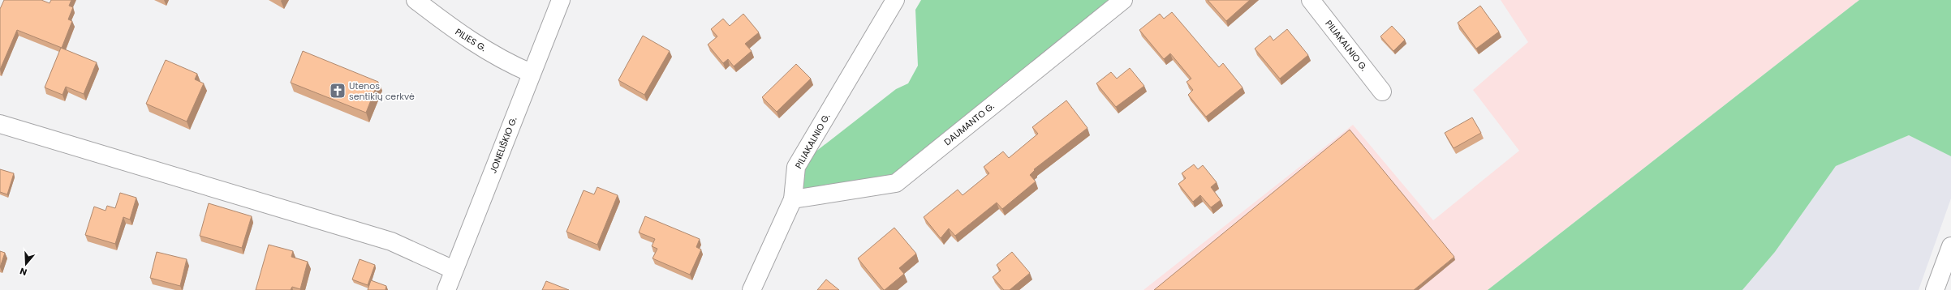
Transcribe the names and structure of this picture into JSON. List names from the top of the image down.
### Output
{
  "streets": {
    "main road": [
      "PILIES G.",
      "PILIAKALNIO G.",
      "DAUMANTO G.",
      "JONELIŠKIO G."
    ]
  },
  "crossings": [
    ["PILIES G.", "JONELIŠKIO G."],
    ["PILIAKALNIO G.", "DAUMANTO G."]
  ],
  "places": {
    "church": ["Utenos sentikių cerkvė"]
  },
  "north": "bottom"
}
